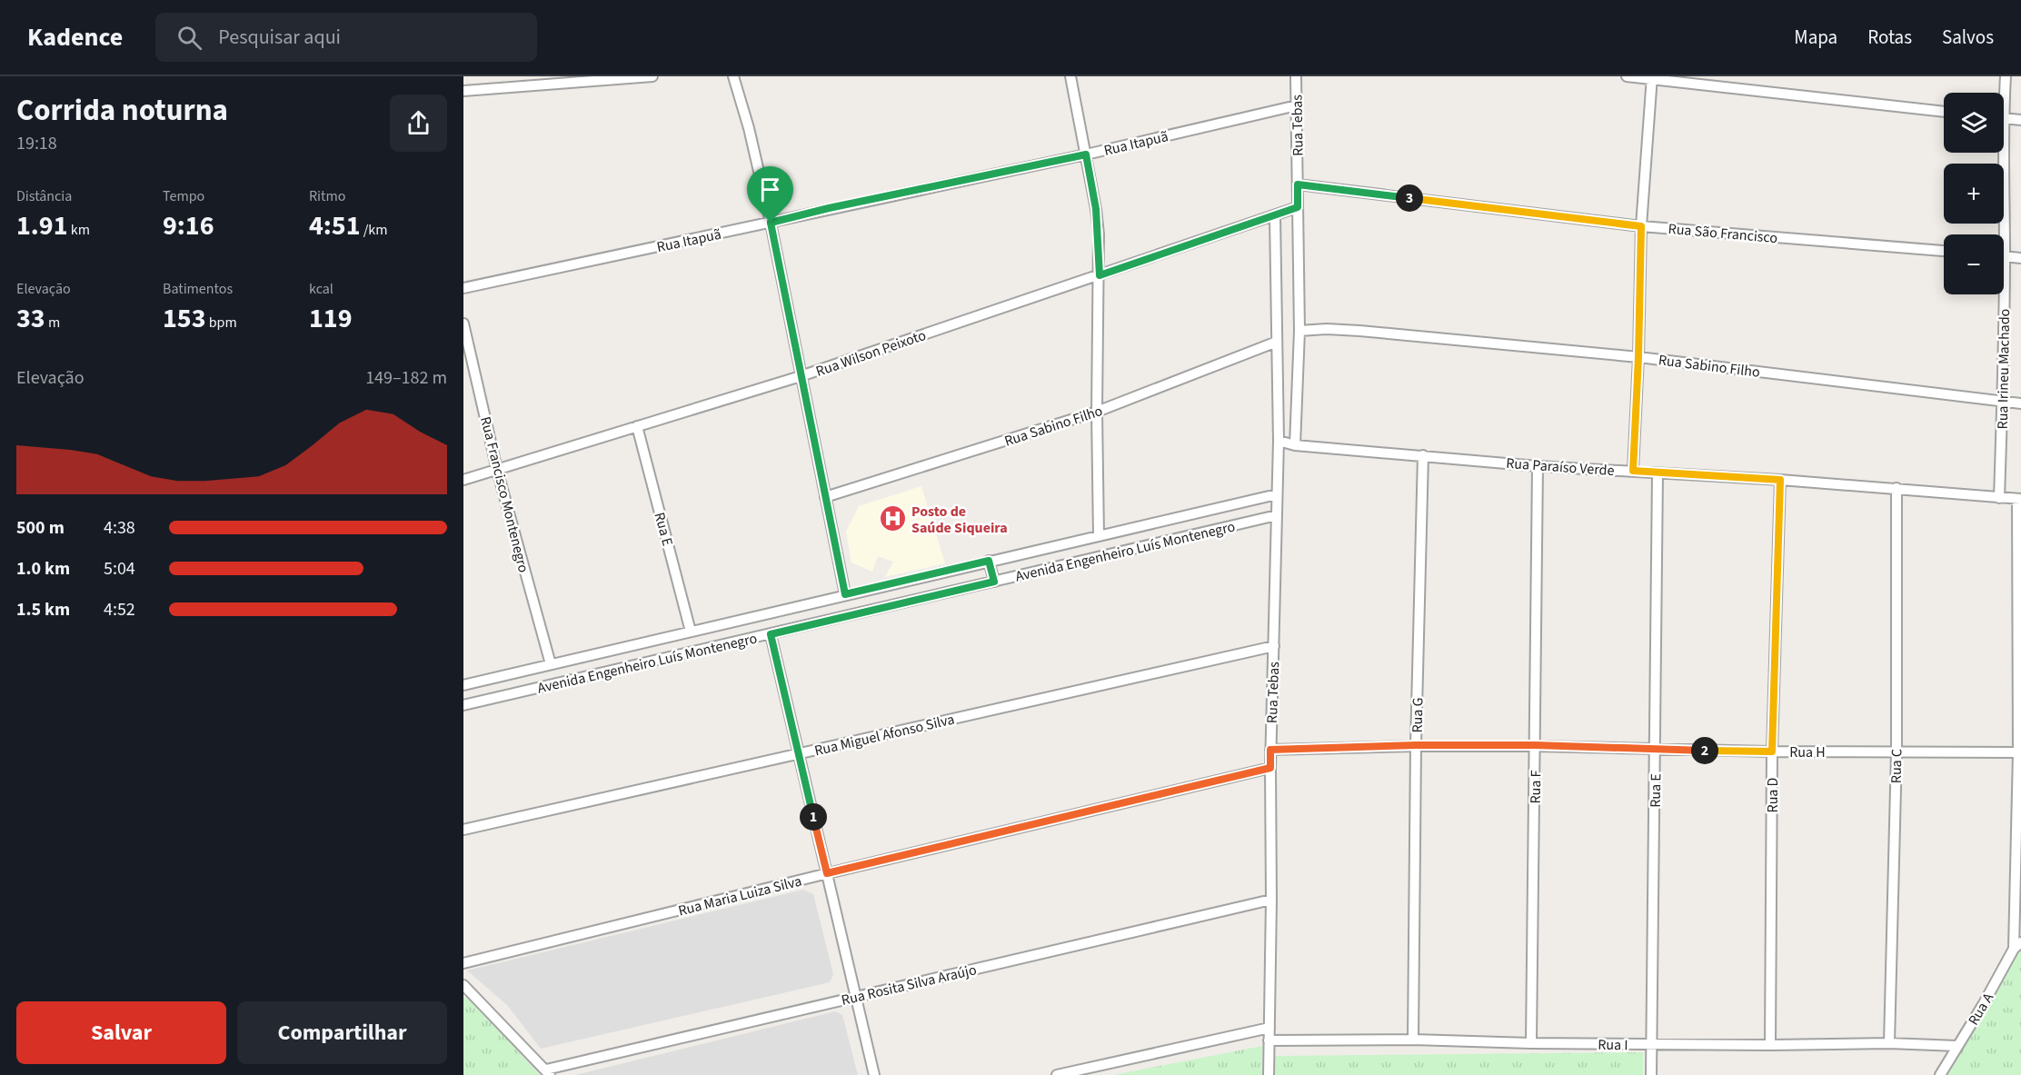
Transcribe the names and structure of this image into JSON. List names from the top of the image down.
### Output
{
  "streets": {
    "street": [
      "Rua Tebas",
      "Rua Itapuã",
      "Rua São Francisco",
      "Rua Wilson Peixoto",
      "Rua Sabino Filho",
      "Rua Irineu Machado",
      "Rua Paraíso Verde",
      "Rua Francisco Montenegro",
      "Rua E",
      "Avenida Engenheiro Luís Montenegro",
      "Rua G",
      "Rua Miguel Afonso Silva",
      "Rua H",
      "Rua C",
      "Rua F",
      "Rua D",
      "Rua Maria Luiza Silva",
      "Rua Rosita Silva Araújo",
      "Rua A",
      "Rua I"
    ]
  },
  "crossings": [
    ["Rua Tebas", "Rua Itapuã"],
    ["Rua Tebas", "Rua São Francisco"],
    ["Rua Tebas", "Rua Wilson Peixoto"],
    ["Rua Tebas", "Rua Sabino Filho"],
    ["Rua Tebas", "Rua Paraíso Verde"],
    ["Rua Tebas", "Avenida Engenheiro Luís Montenegro"],
    ["Rua Tebas", "Rua Miguel Afonso Silva"],
    ["Rua Tebas", "Rua H"],
    ["Rua Tebas", "Rua Maria Luiza Silva"],
    ["Rua Tebas", "Rua Rosita Silva Araújo"],
    ["Rua Tebas", "Rua I"],
    ["Rua Wilson Peixoto", "Rua Francisco Montenegro"],
    ["Rua Wilson Peixoto", "Rua E"],
    ["Rua Sabino Filho", "Rua Irineu Machado"],
    ["Rua Irineu Machado", "Rua Paraíso Verde"],
    ["Rua Paraíso Verde", "Rua E"],
    ["Rua Paraíso Verde", "Rua G"],
    ["Rua Paraíso Verde", "Rua C"],
    ["Rua Paraíso Verde", "Rua F"],
    ["Rua Paraíso Verde", "Rua D"],
    ["Rua Francisco Montenegro", "Avenida Engenheiro Luís Montenegro"],
    ["Rua E", "Avenida Engenheiro Luís Montenegro"],
    ["Rua E", "Rua H"],
    ["Rua E", "Rua I"],
    ["Rua G", "Rua H"],
    ["Rua G", "Rua I"],
    ["Rua H", "Rua C"],
    ["Rua H", "Rua F"],
    ["Rua H", "Rua D"],
    ["Rua C", "Rua I"],
    ["Rua F", "Rua I"],
    ["Rua D", "Rua I"],
    ["Rua A", "Rua I"]
  ],
  "places": {
    "hospital": ["Posto de Saúde Siqueira"]
  },
  "page": {
    "header": "Kadence",
    "search": "Pesquisar aqui",
    "nav": ["Mapa", "Rotas", "Salvos"],
    "heading": ["Corrida noturna", "19:18"],
    "map_buttons": ["+", "−"],
    "stats": [
      ["Distância", "1.91 km"],
      ["Tempo", "9:16"],
      ["Ritmo", "4:51 /km"],
      ["Elevação", "33 m"],
      ["Batimentos", "153 bpm"],
      ["kcal", "119"]
    ],
    "pins": ["3", "2", "1"],
    "chart": ["Elevação", "149–182 m"],
    "list": [
      {
        "name": "500 m",
        "note": "4:38"
      },
      {
        "name": "1.0 km",
        "note": "5:04"
      },
      {
        "name": "1.5 km",
        "note": "4:52"
      }
    ],
    "buttons": ["Salvar", "Compartilhar"]
  }
}
